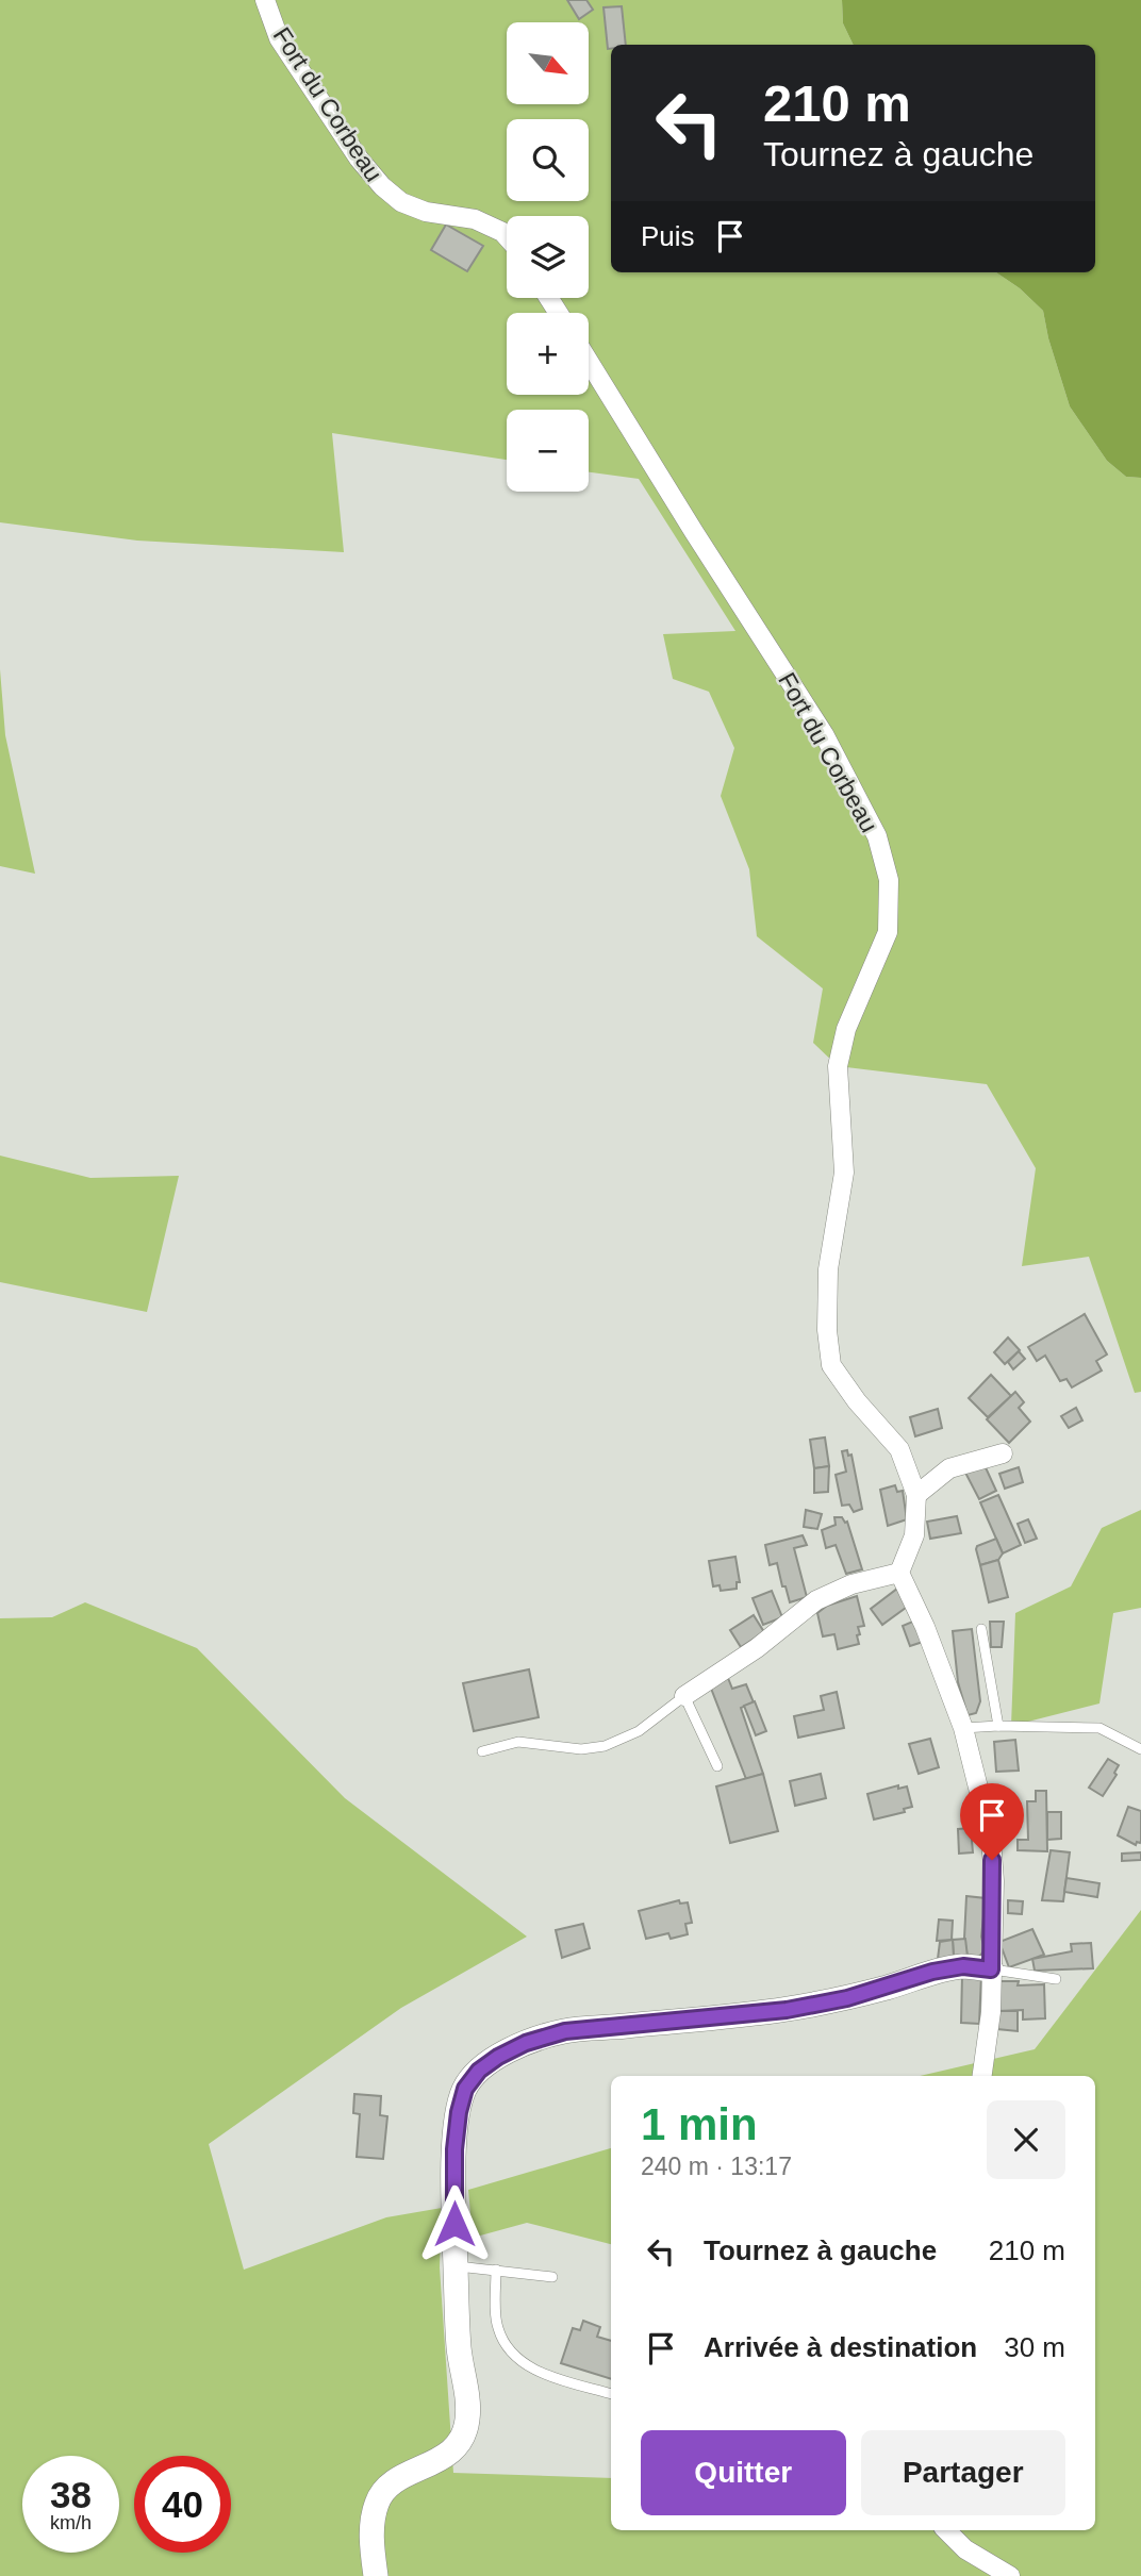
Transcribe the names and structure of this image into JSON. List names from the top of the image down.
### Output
{
  "streets": {
    "street": ["Fort du Corbeau"]
  },
  "north": "bottom right",
  "page": {
    "map_buttons": ["+", "−"],
    "turn": ["210 m", "Tournez à gauche"],
    "then": "Puis",
    "heading": ["1 min", "240 m · 13:17"],
    "list": [
      {
        "name": "Tournez à gauche",
        "value": "210 m"
      },
      {
        "name": "Arrivée à destination",
        "value": "30 m"
      }
    ],
    "buttons": ["Quitter", "Partager"],
    "speed": "38 km/h",
    "limit": "40"
  }
}
